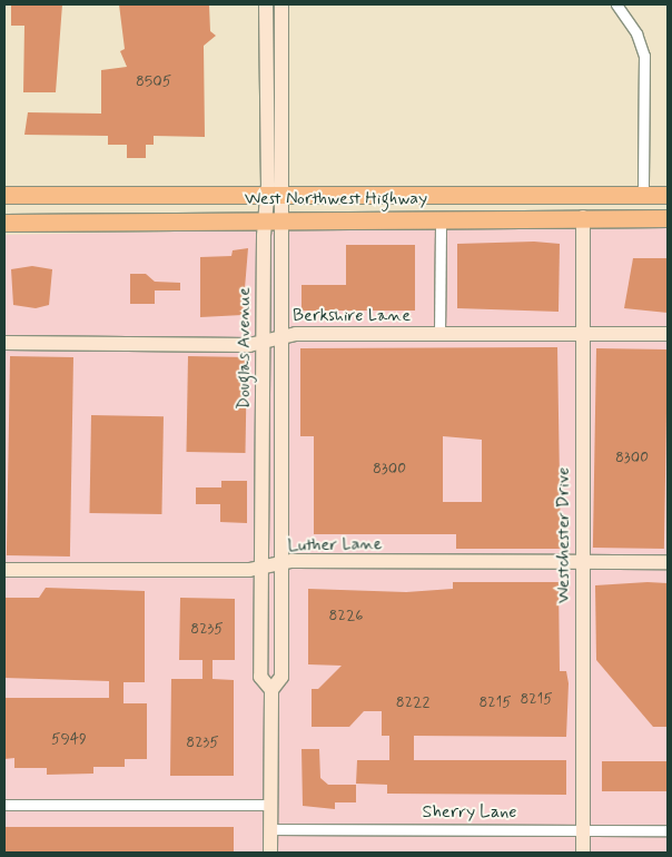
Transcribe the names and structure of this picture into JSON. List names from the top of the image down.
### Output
{
  "streets": {
    "main road": ["West Northwest Highway"],
    "street": [
      "Berkshire Lane",
      "Douglas Avenue",
      "Westchester Drive",
      "Luther Lane",
      "Sherry Lane"
    ]
  },
  "crossings": [
    ["West Northwest Highway", "Douglas Avenue"],
    ["West Northwest Highway", "Westchester Drive"],
    ["Berkshire Lane", "Douglas Avenue"],
    ["Berkshire Lane", "Westchester Drive"],
    ["Douglas Avenue", "Luther Lane"],
    ["Douglas Avenue", "Sherry Lane"],
    ["Westchester Drive", "Luther Lane"],
    ["Westchester Drive", "Sherry Lane"]
  ],
  "house_numbers": [
    "8505",
    "8300",
    "8300",
    "8226",
    "8235",
    "8215",
    "8222",
    "8215",
    "5949",
    "8235"
  ]
}
